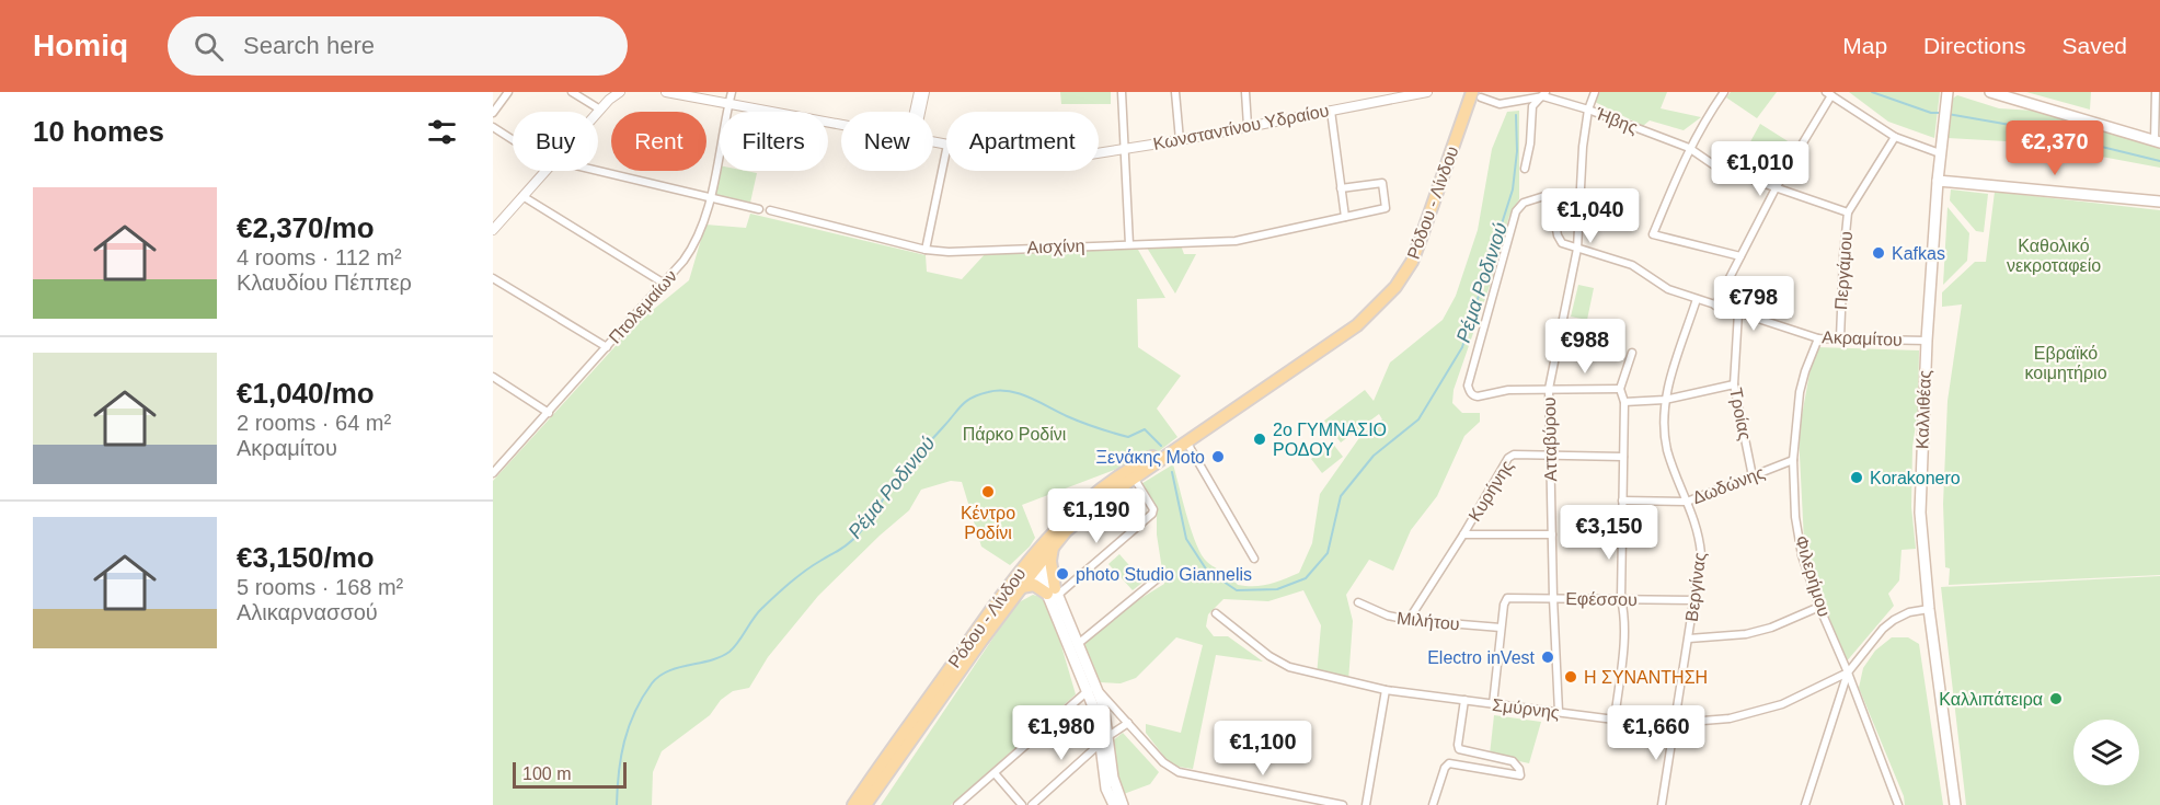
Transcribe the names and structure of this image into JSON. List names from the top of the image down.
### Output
{
  "streets": {
    "main road": ["Ρόδου - Λίνδου", "Καλλιθέας"],
    "street": [
      "Ήβης",
      "Κωνσταντίνου Υδραίου",
      "Αισχίνη",
      "Περγάμου",
      "Πτολεμαίων",
      "Ακραμίτου",
      "Τροίας",
      "Ατταβύρου",
      "Δωδώνης",
      "Κυρήνης",
      "Φιλερήμου",
      "Βεργίνας",
      "Εφέσσου",
      "Μιλήτου",
      "Σμύρνης"
    ]
  },
  "crossings": [
    ["Ήβης", "Περγάμου"],
    ["Ήβης", "Ατταβύρου"],
    ["Κωνσταντίνου Υδραίου", "Πτολεμαίων"],
    ["Περγάμου", "Ακραμίτου"],
    ["Ακραμίτου", "Καλλιθέας"],
    ["Ακραμίτου", "Τροίας"],
    ["Ακραμίτου", "Ατταβύρου"],
    ["Ακραμίτου", "Φιλερήμου"],
    ["Ακραμίτου", "Βεργίνας"],
    ["Τροίας", "Δωδώνης"],
    ["Ατταβύρου", "Κυρήνης"],
    ["Ατταβύρου", "Εφέσσου"],
    ["Ατταβύρου", "Σμύρνης"],
    ["Δωδώνης", "Φιλερήμου"],
    ["Δωδώνης", "Βεργίνας"],
    ["Κυρήνης", "Μιλήτου"],
    ["Φιλερήμου", "Σμύρνης"],
    ["Βεργίνας", "Εφέσσου"],
    ["Βεργίνας", "Σμύρνης"],
    ["Εφέσσου", "Μιλήτου"]
  ],
  "water": ["Ρέμα Ροδινιού"],
  "parks": ["Καθολικό νεκροταφείο", "Εβραϊκό κοιμητήριο", "Πάρκο Ροδίνι"],
  "places": [
    "Kafkas",
    "2ο ΓΥΜΝΑΣΙΟ ΡΟΔΟΥ",
    "Ξενάκης Moto",
    "Korakonero",
    "Κέντρο Ροδίνι",
    "photo Studio Giannelis",
    "Electro inVest",
    "Η ΣΥΝΑΝΤΗΣΗ",
    "Καλλιπάτειρα"
  ],
  "scale_bar": "100 m",
  "page": {
    "header": "Homiq",
    "search": "Search here",
    "nav": ["Map", "Directions", "Saved"],
    "heading": "10 homes",
    "chip": [
      "Buy",
      "Rent",
      "Filters",
      "New",
      "Apartment"
    ],
    "price": [
      "€2,370",
      "€1,010",
      "€1,040",
      "€798",
      "€988",
      "€1,190",
      "€3,150",
      "€1,980",
      "€1,660",
      "€1,100"
    ],
    "list": [
      {
        "name": "€2,370/mo",
        "note": "4 rooms · 112 m² · Κλαυδίου Πέππερ"
      },
      {
        "name": "€1,040/mo",
        "note": "2 rooms · 64 m² · Ακραμίτου"
      },
      {
        "name": "€3,150/mo",
        "note": "5 rooms · 168 m² · Αλικαρνασσού"
      }
    ],
    "scale": "100 m"
  }
}
